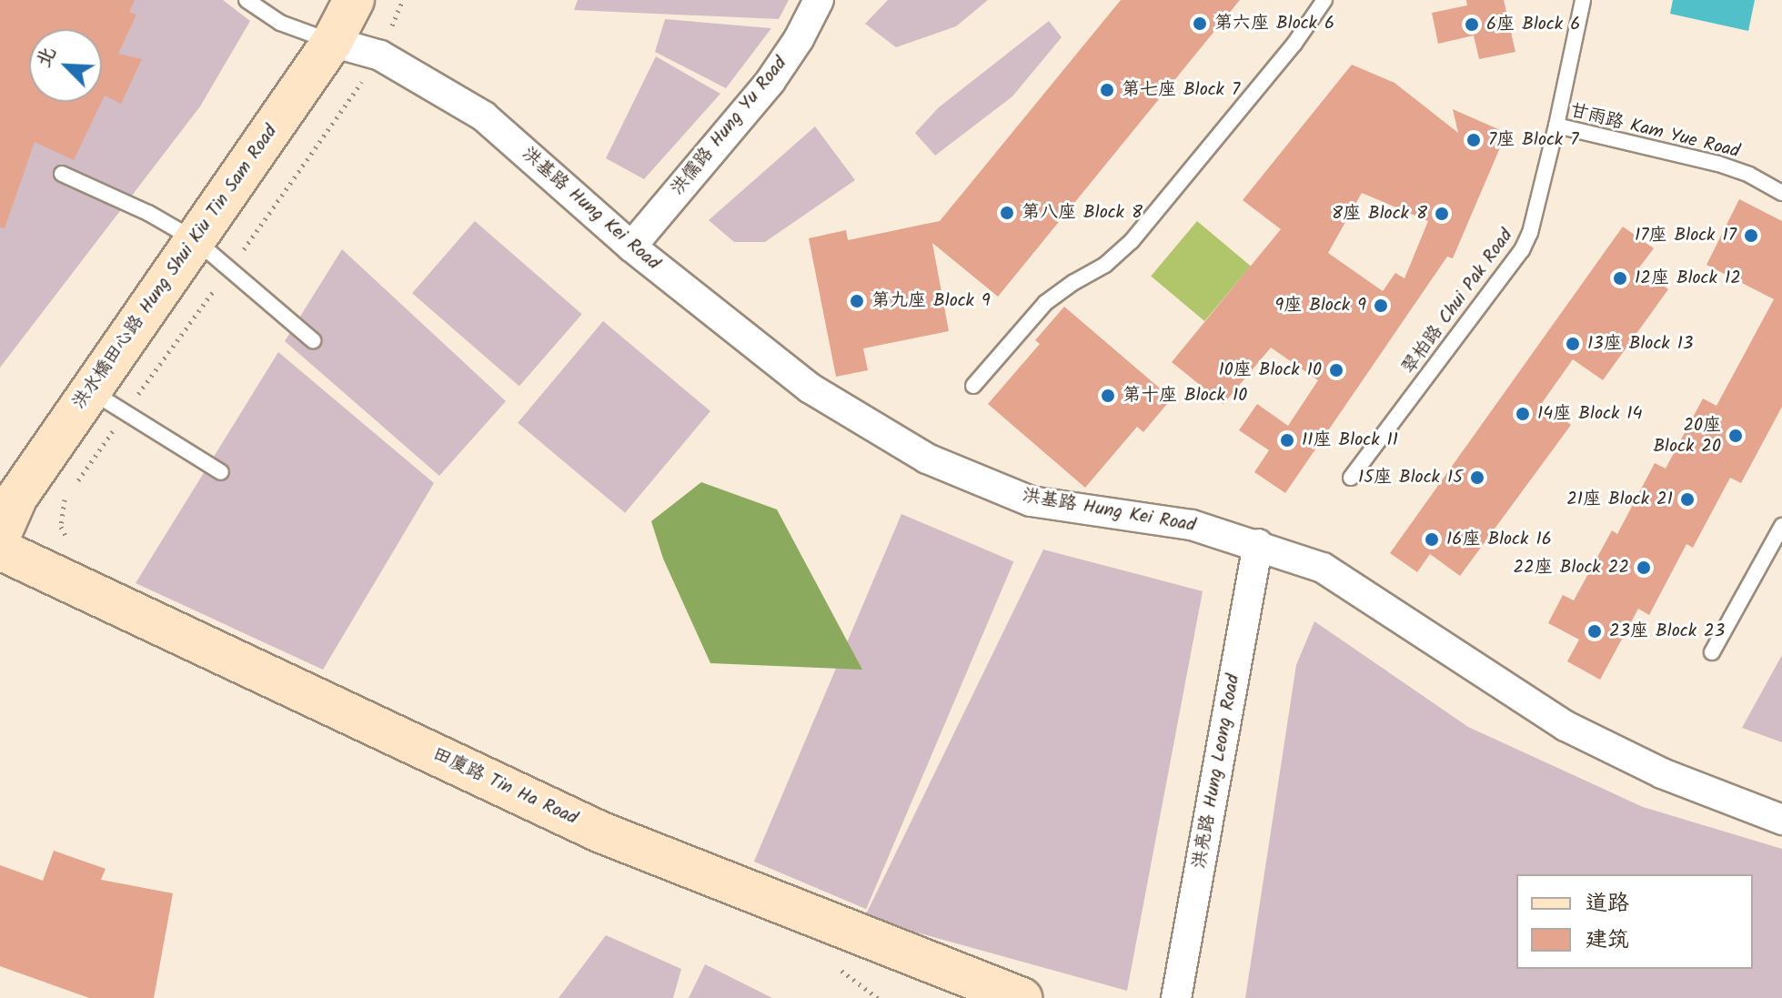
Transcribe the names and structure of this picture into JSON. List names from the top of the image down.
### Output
{
  "streets": {
    "street": [
      "洪儒路 Hung Yu Road",
      "洪基路 Hung Kei Road",
      "洪水橋田心路 Hung Shui Kiu Tin Sam Road",
      "洪亮路 Hung Leong Road",
      "田廈路 Tin Ha Road"
    ],
    "lane": ["甘雨路 Kam Yue Road", "翠柏路 Chui Pak Road"]
  },
  "crossings": [
    ["洪儒路 Hung Yu Road", "洪基路 Hung Kei Road"],
    ["甘雨路 Kam Yue Road", "翠柏路 Chui Pak Road"],
    ["洪基路 Hung Kei Road", "洪水橋田心路 Hung Shui Kiu Tin Sam Road"],
    ["洪基路 Hung Kei Road", "洪亮路 Hung Leong Road"]
  ],
  "places": [
    "第六座 Block 6",
    "6座 Block 6",
    "第七座 Block 7",
    "7座 Block 7",
    "第八座 Block 8",
    "8座 Block 8",
    "17座 Block 17",
    "12座 Block 12",
    "第九座 Block 9",
    "9座 Block 9",
    "13座 Block 13",
    "10座 Block 10",
    "第十座 Block 10",
    "14座 Block 14",
    "20座 Block 20",
    "11座 Block 11",
    "15座 Block 15",
    "21座 Block 21",
    "16座 Block 16",
    "22座 Block 22",
    "23座 Block 23"
  ],
  "legend": ["道路", "建筑"],
  "north": "top left"
}
